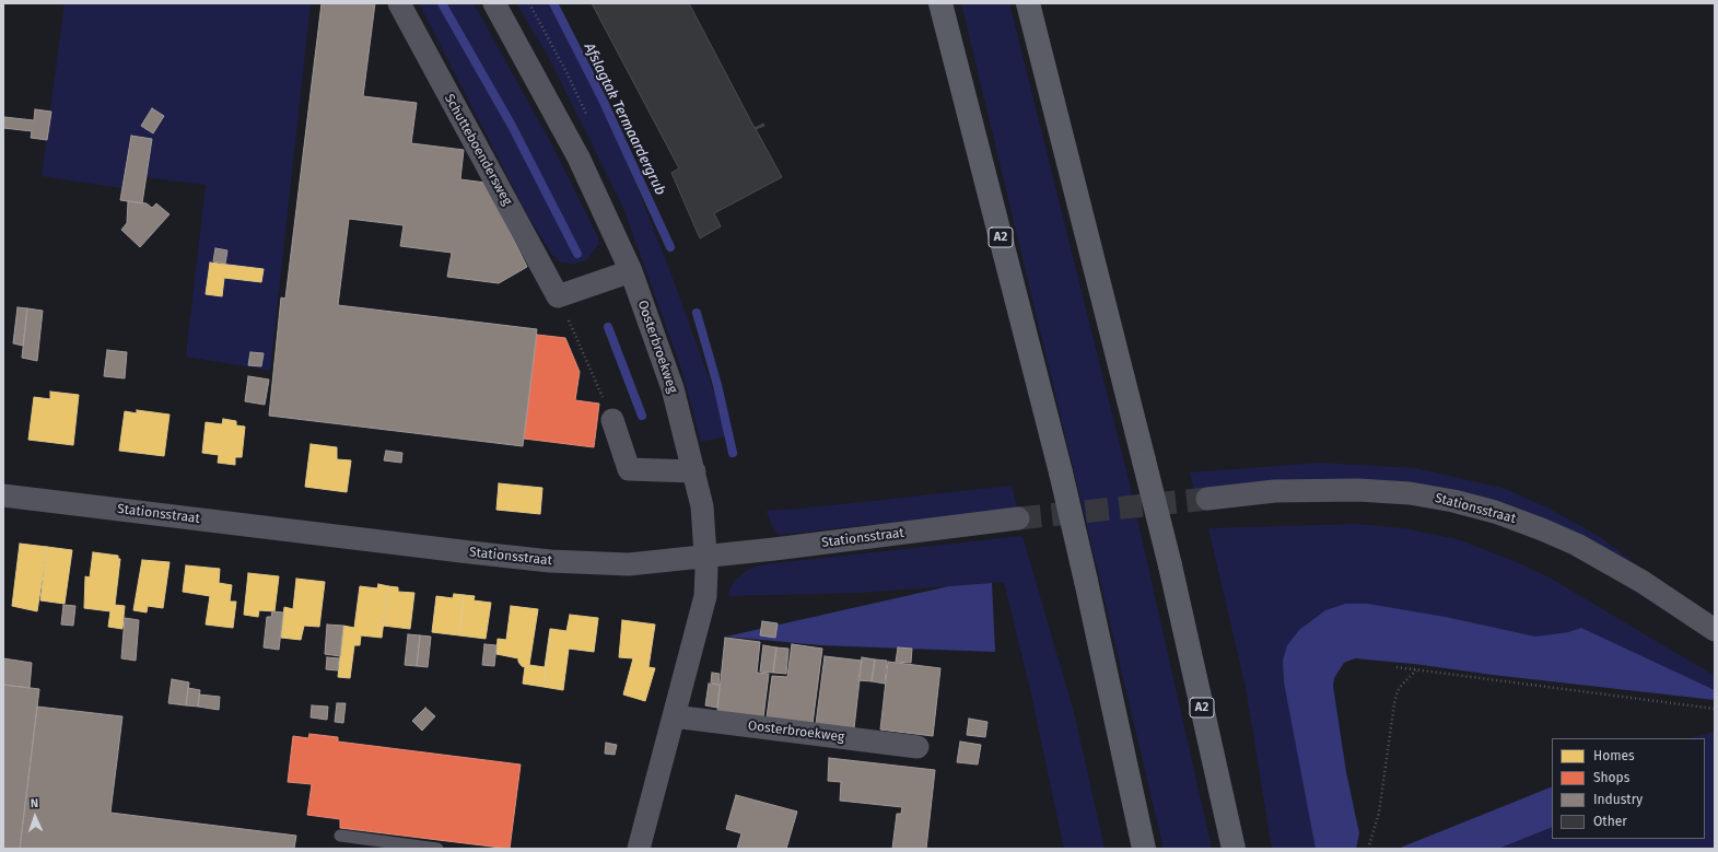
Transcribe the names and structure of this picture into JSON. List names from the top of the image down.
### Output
{
  "streets": {
    "highway": ["A2"],
    "street": ["Schutteboendersweg", "Oosterbroekweg", "Stationsstraat"]
  },
  "crossings": [
    ["Oosterbroekweg", "Stationsstraat"]
  ],
  "water": ["Afslagtak Termaardergrub"],
  "legend": [
    "Homes",
    "Shops",
    "Industry",
    "Other"
  ],
  "north": "top"
}
